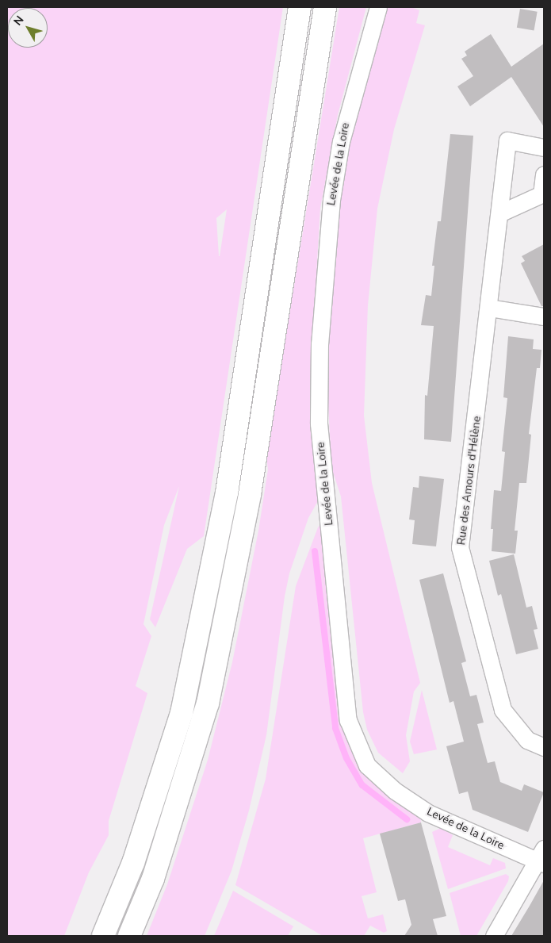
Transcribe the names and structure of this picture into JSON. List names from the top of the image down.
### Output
{
  "streets": {
    "street": ["Levée de la Loire", "Rue des Amours d'Hélène"]
  },
  "north": "top left"
}
